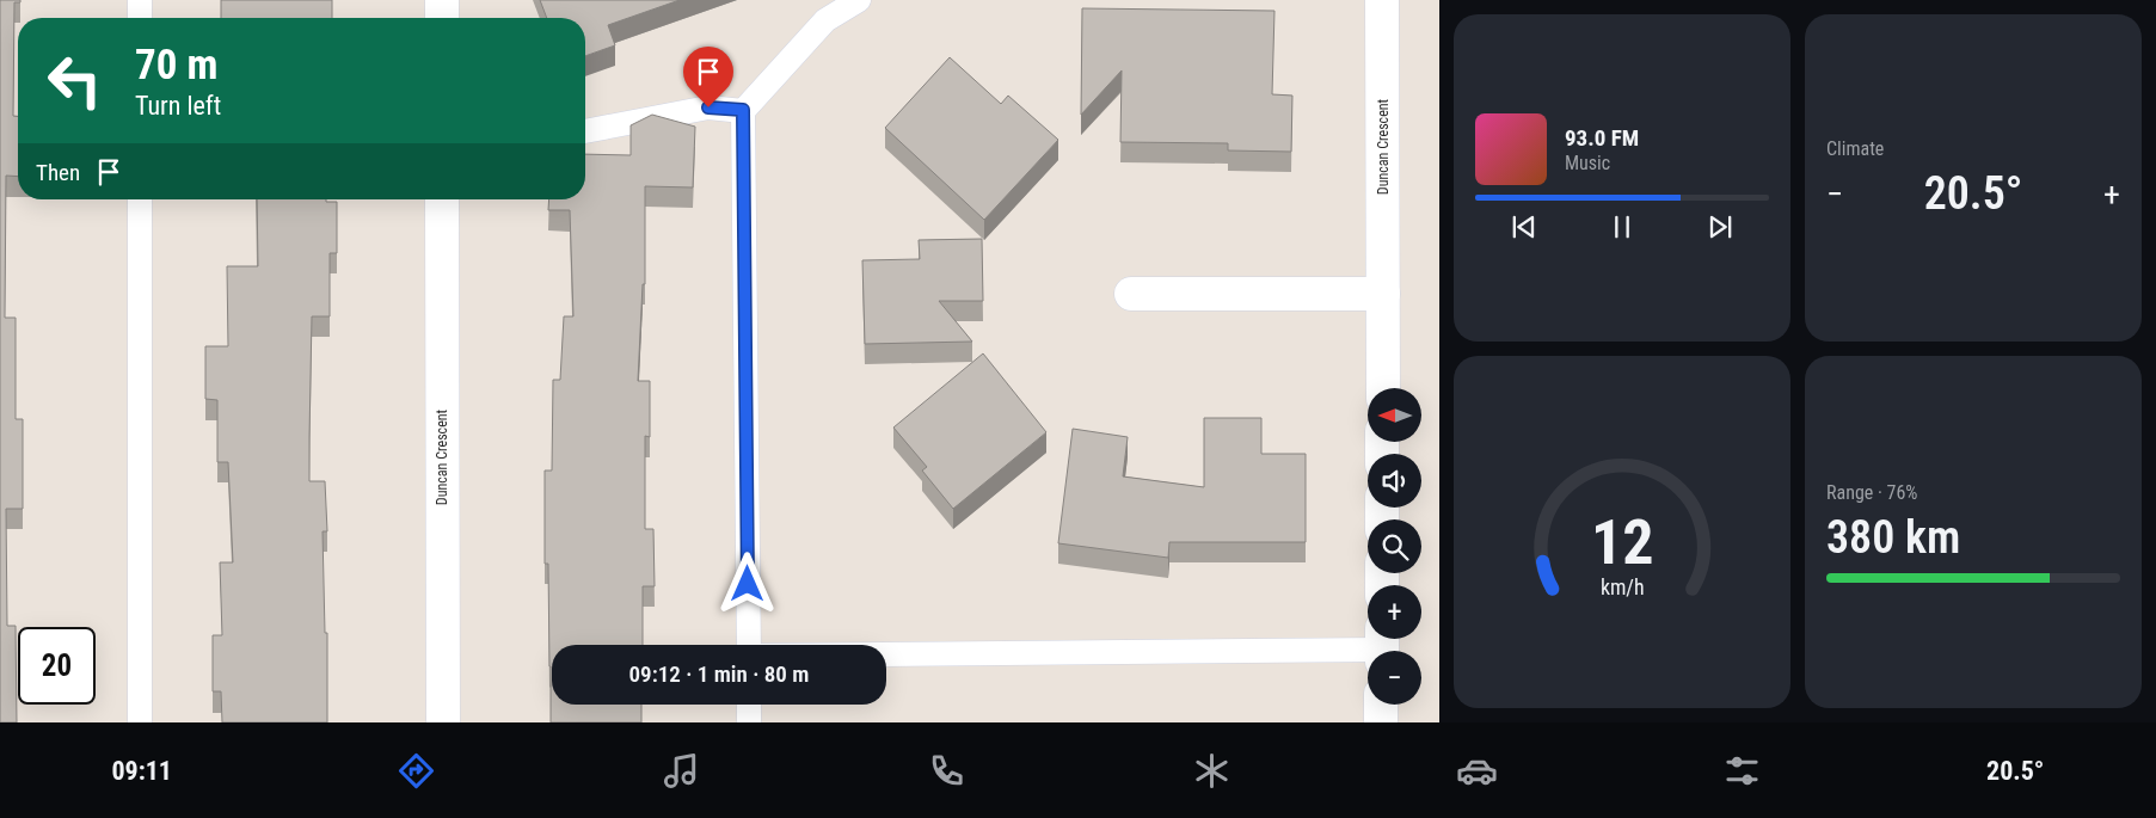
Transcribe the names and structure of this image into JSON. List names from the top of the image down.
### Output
{
  "streets": {
    "street": ["Duncan Crescent"]
  },
  "north": "left",
  "page": {
    "tile": [
      "Climate",
      ["Range · 76%", "380 km"]
    ],
    "turn": ["70 m", "Turn left"],
    "song": ["93.0 FM", "Music"],
    "then": "Then",
    "heat": ["−", "20.5°", "+"],
    "map_buttons": ["+", "−"],
    "limit": "20",
    "trip": "09:12 · 1 min · 80 m",
    "tabs": ["09:11", "20.5°"],
    "gauge": ["12", "km/h"]
  }
}
